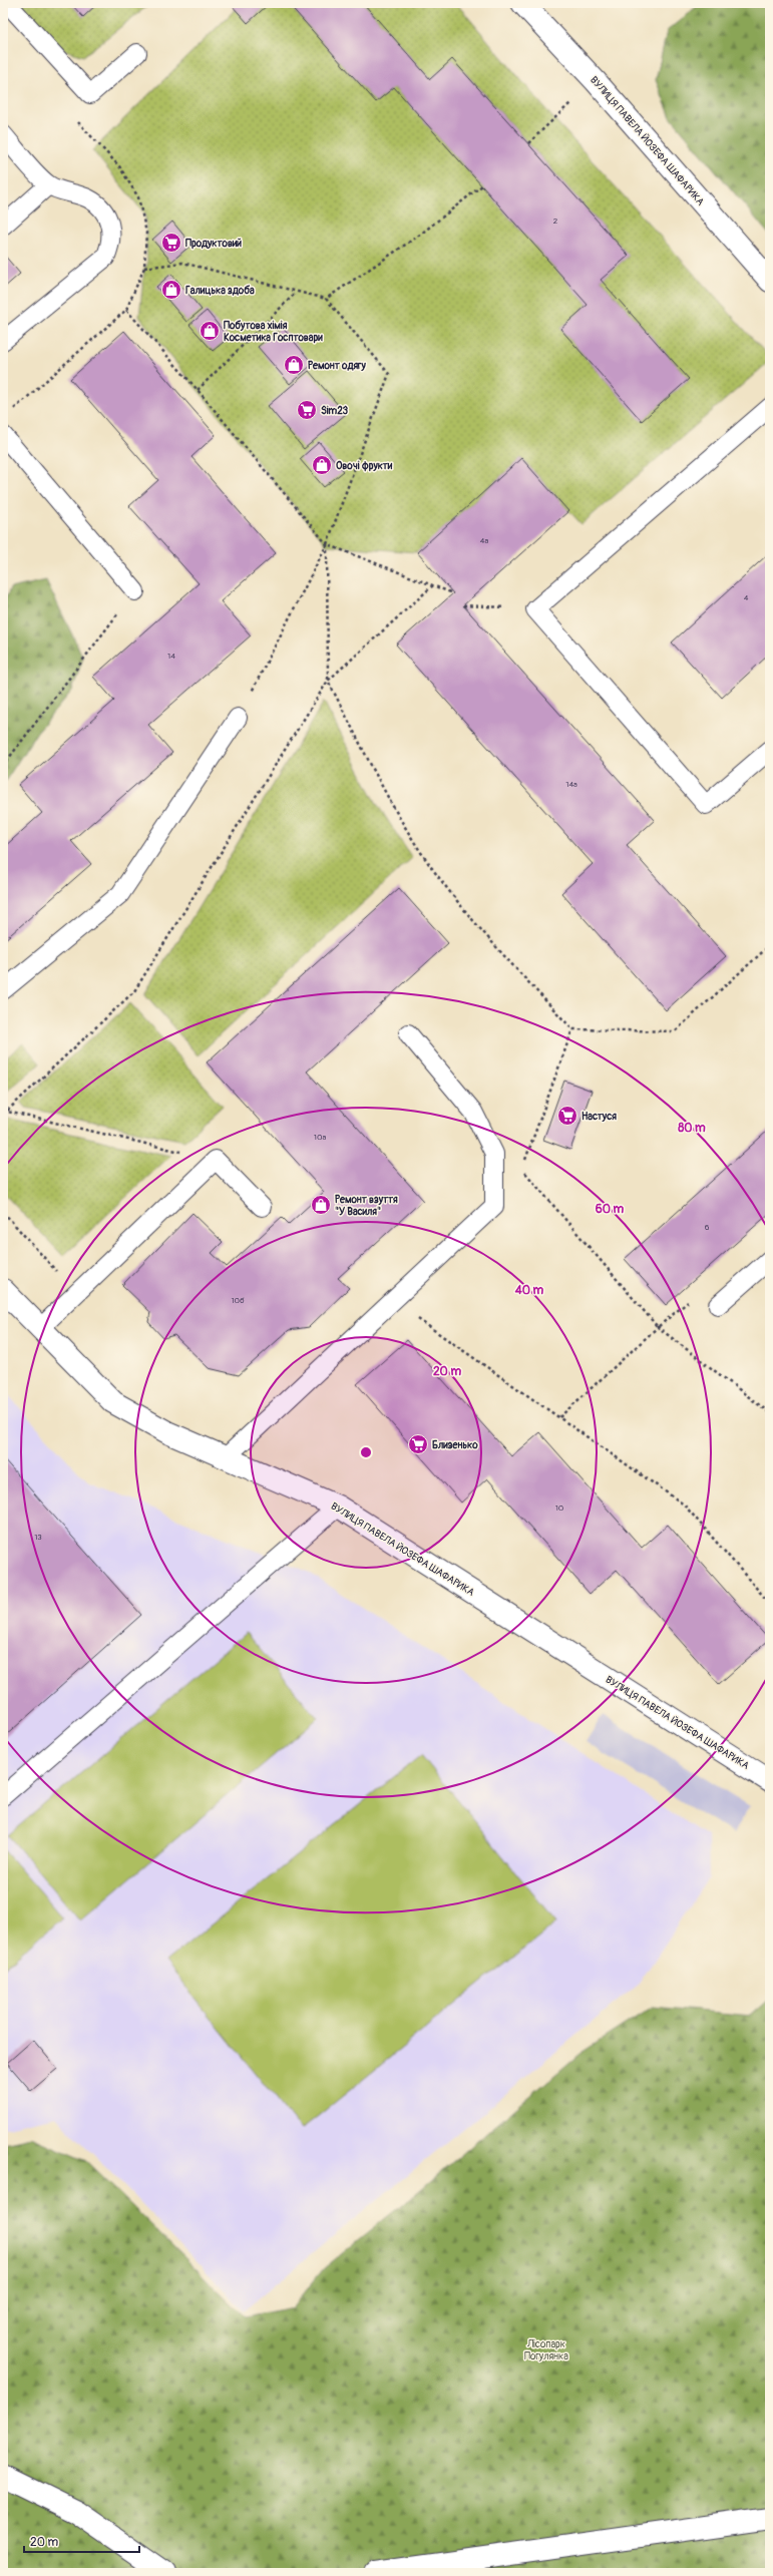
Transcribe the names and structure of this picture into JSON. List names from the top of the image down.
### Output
{
  "streets": {
    "street": ["ВУЛИЦЯ ПАВЕЛА ЙОЗЕФА ШАФАРИКА"]
  },
  "parks": ["Лісопарк Погулянка"],
  "places": {
    "supermarket": [
      "Продуктовий",
      "Sim23",
      "Настуся",
      "Близенько"
    ],
    "shop": [
      "Галицька здоба",
      "Побутова хімія Косметика Госптовари",
      "Ремонт одягу",
      "Овочі фрукти",
      "Ремонт взуття \"У Василя\""
    ]
  },
  "house_numbers": [
    "2",
    "4а",
    "4",
    "14",
    "14а",
    "10а",
    "6",
    "10б",
    "10",
    "13"
  ],
  "scale_bar": "20 m",
  "rings": [
    "80 m",
    "60 m",
    "40 m",
    "20 m"
  ]
}
